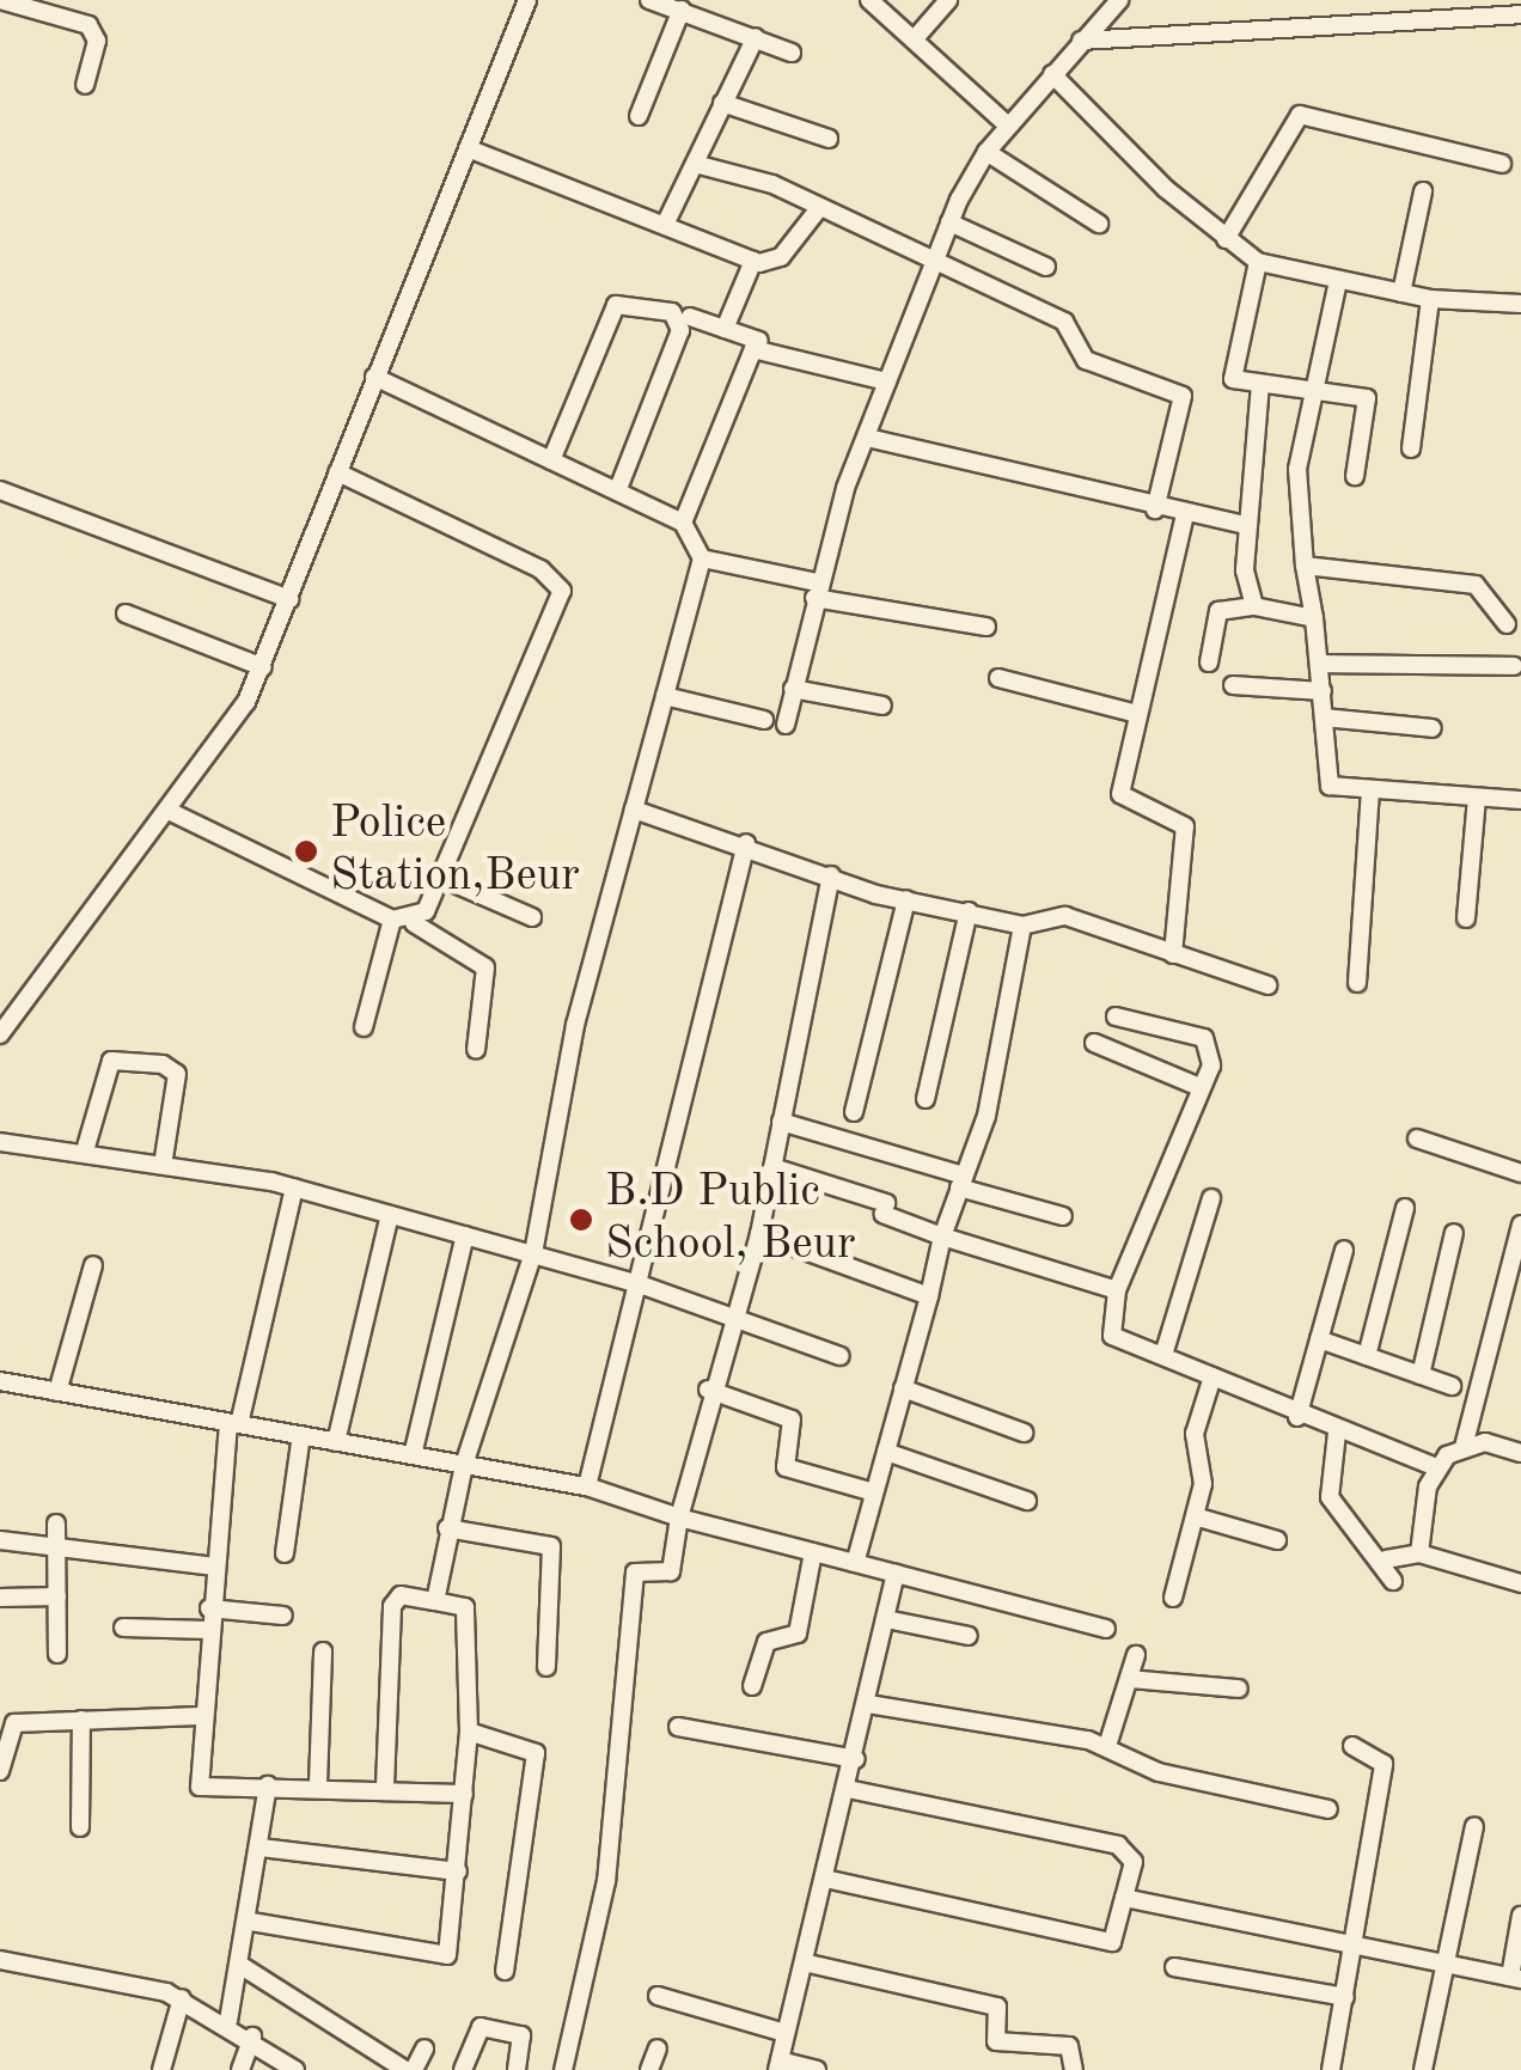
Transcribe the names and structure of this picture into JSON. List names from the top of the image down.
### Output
{
  "places": ["Police Station,Beur", "B.D Public School, Beur"]
}
